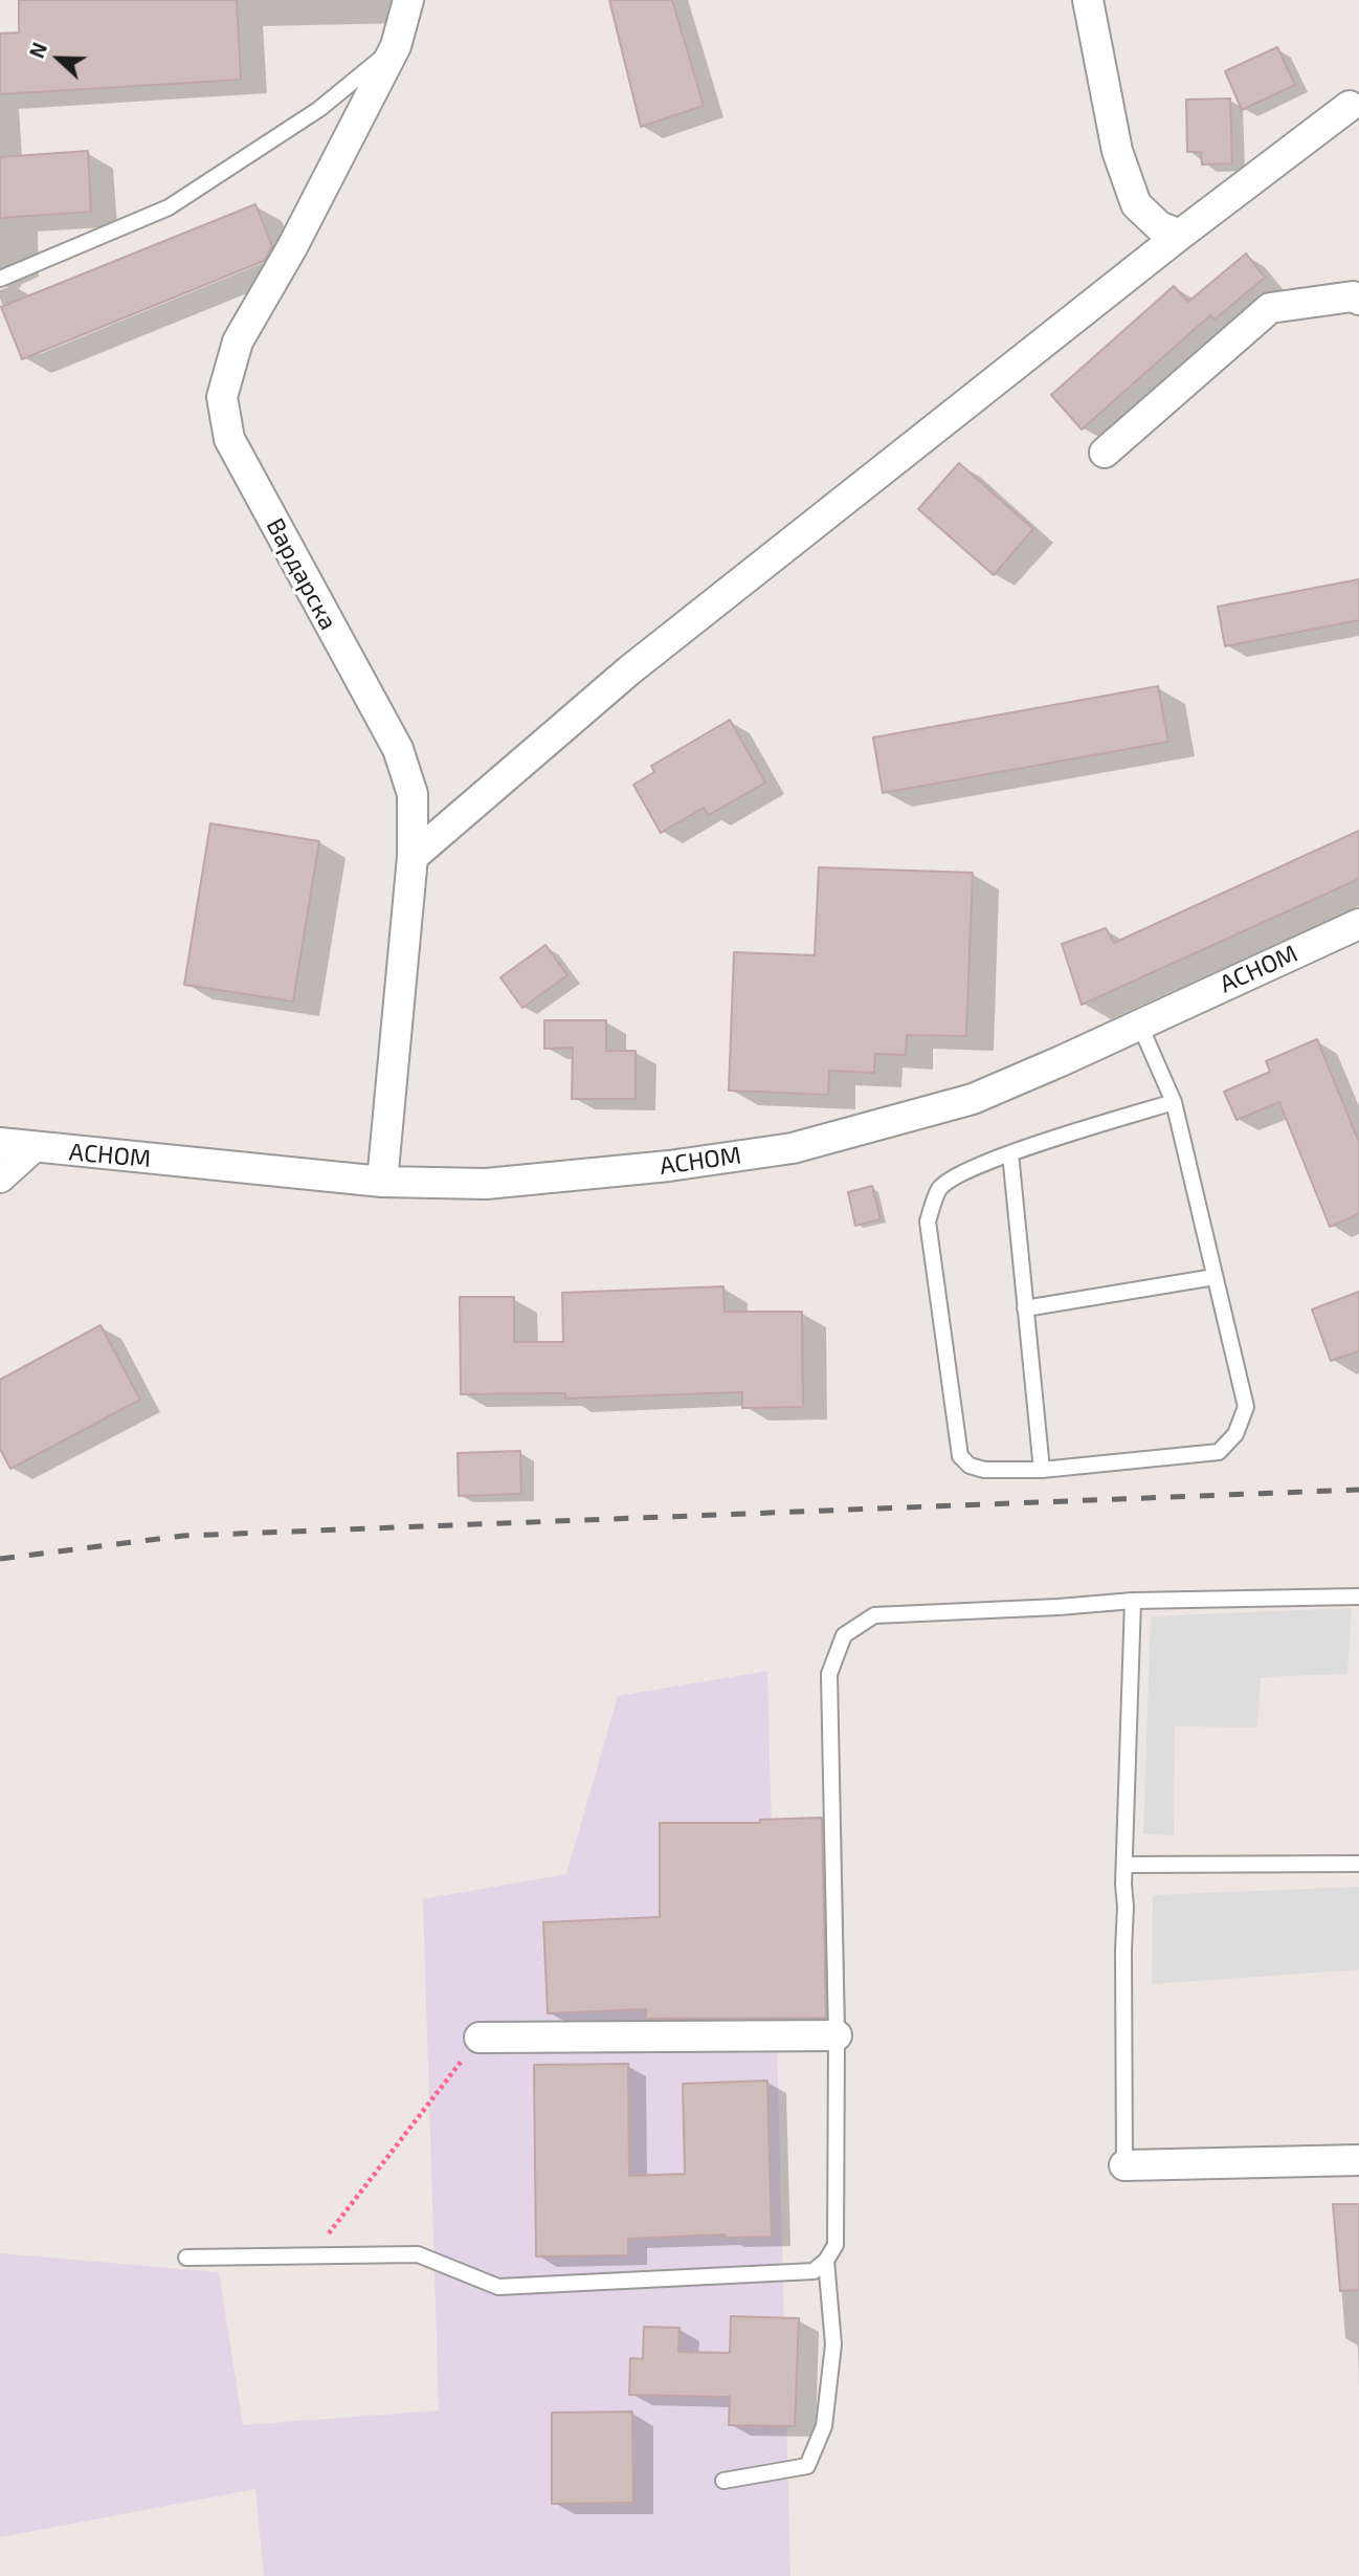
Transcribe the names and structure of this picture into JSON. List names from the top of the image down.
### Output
{
  "streets": {
    "street": ["Вардарска", "АСНОМ"]
  },
  "crossings": [
    ["Вардарска", "АСНОМ"]
  ],
  "north": "left"
}
